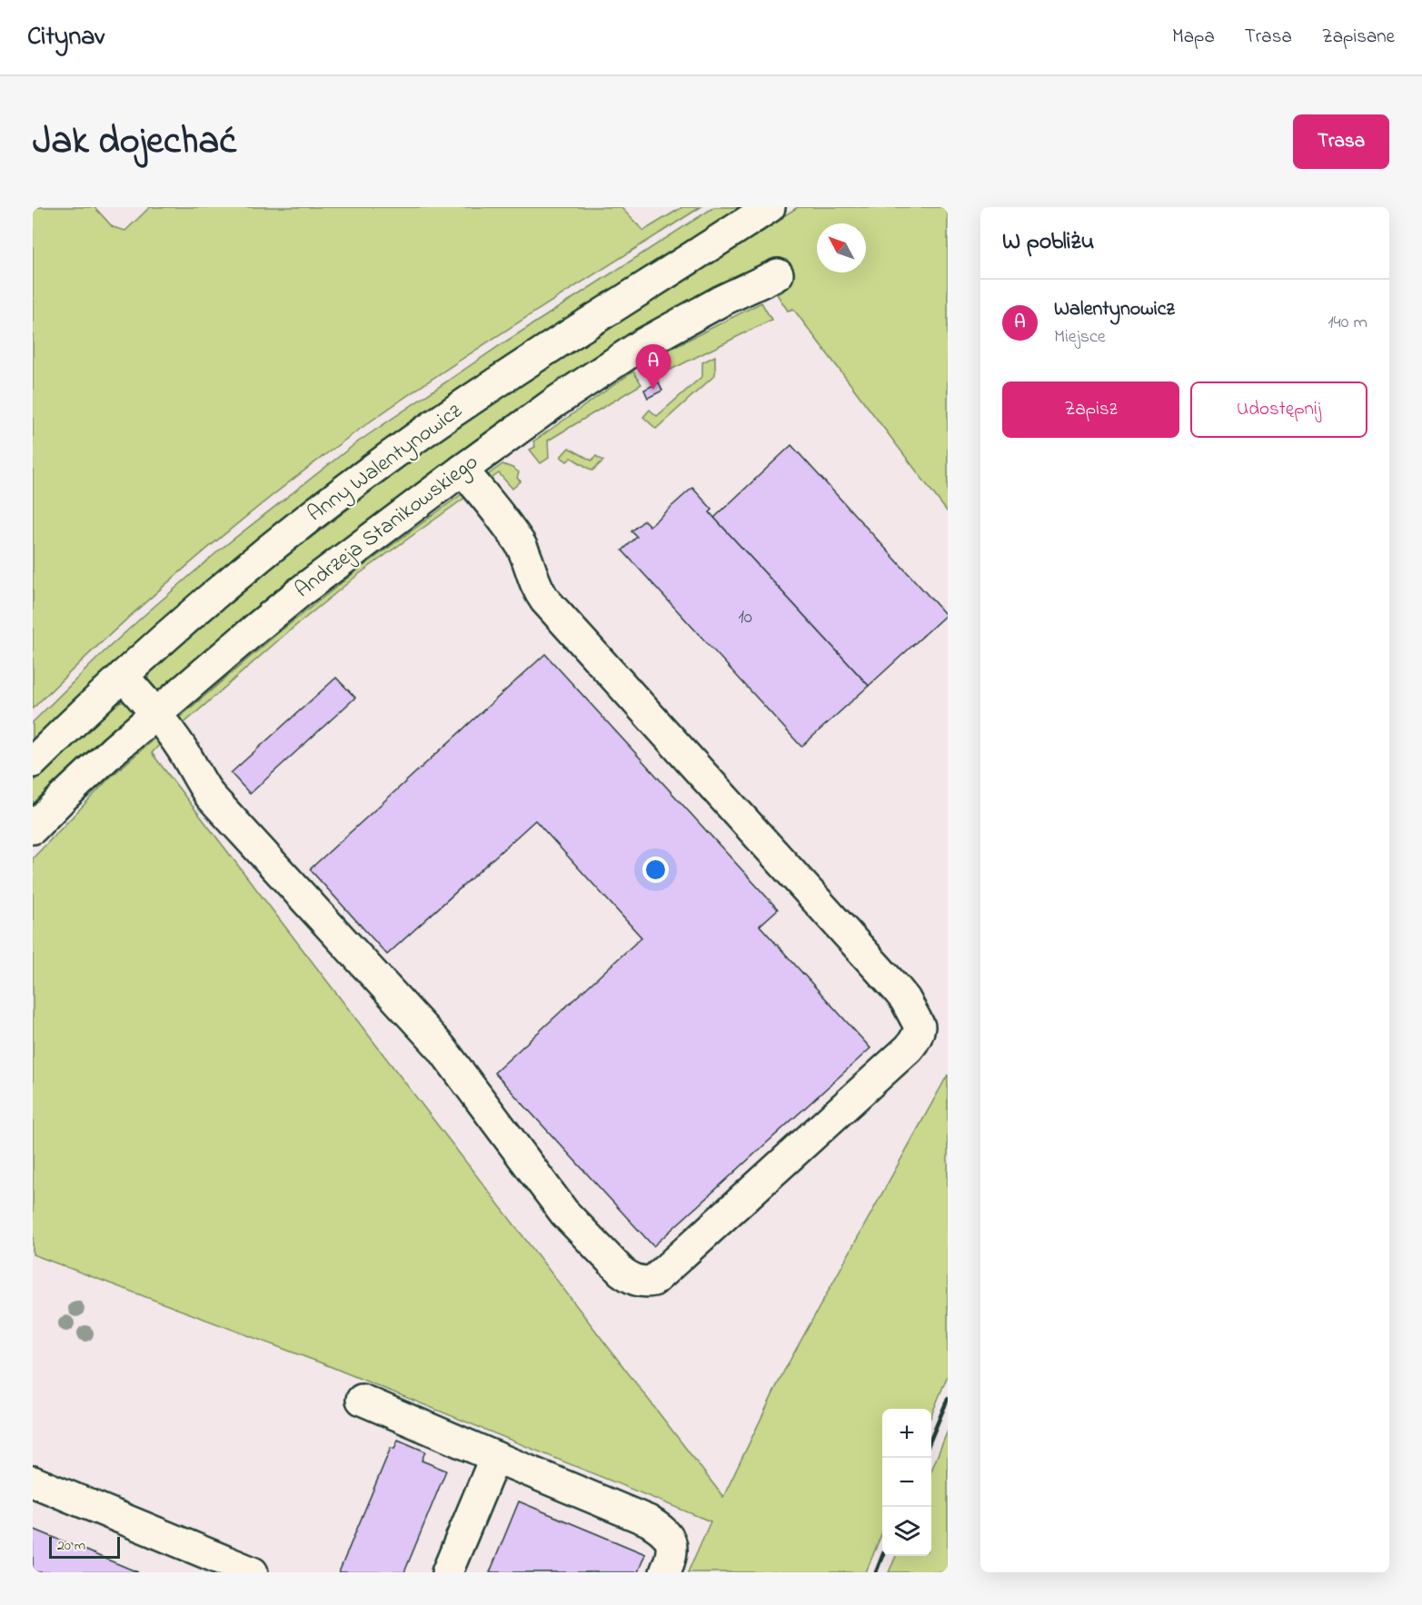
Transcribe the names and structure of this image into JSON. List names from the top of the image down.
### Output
{
  "streets": {
    "street": ["Anny Walentynowicz", "Andrzeja Stanikowskiego"]
  },
  "house_numbers": ["10"],
  "scale_bar": "20 m",
  "north": "top left",
  "page": {
    "header": "Citynav",
    "nav": ["Mapa", "Trasa", "Zapisane"],
    "title": "Jak dojechać",
    "buttons": [
      "Trasa",
      ["Zapisz", "Udostępnij"]
    ],
    "heading": "W pobliżu",
    "list": [
      {
        "mark": "A",
        "name": "Walentynowicz",
        "note": "Miejsce",
        "value": "140 m"
      }
    ],
    "pins": "A",
    "map_buttons": ["+", "−"],
    "scale": "20 m"
  }
}
